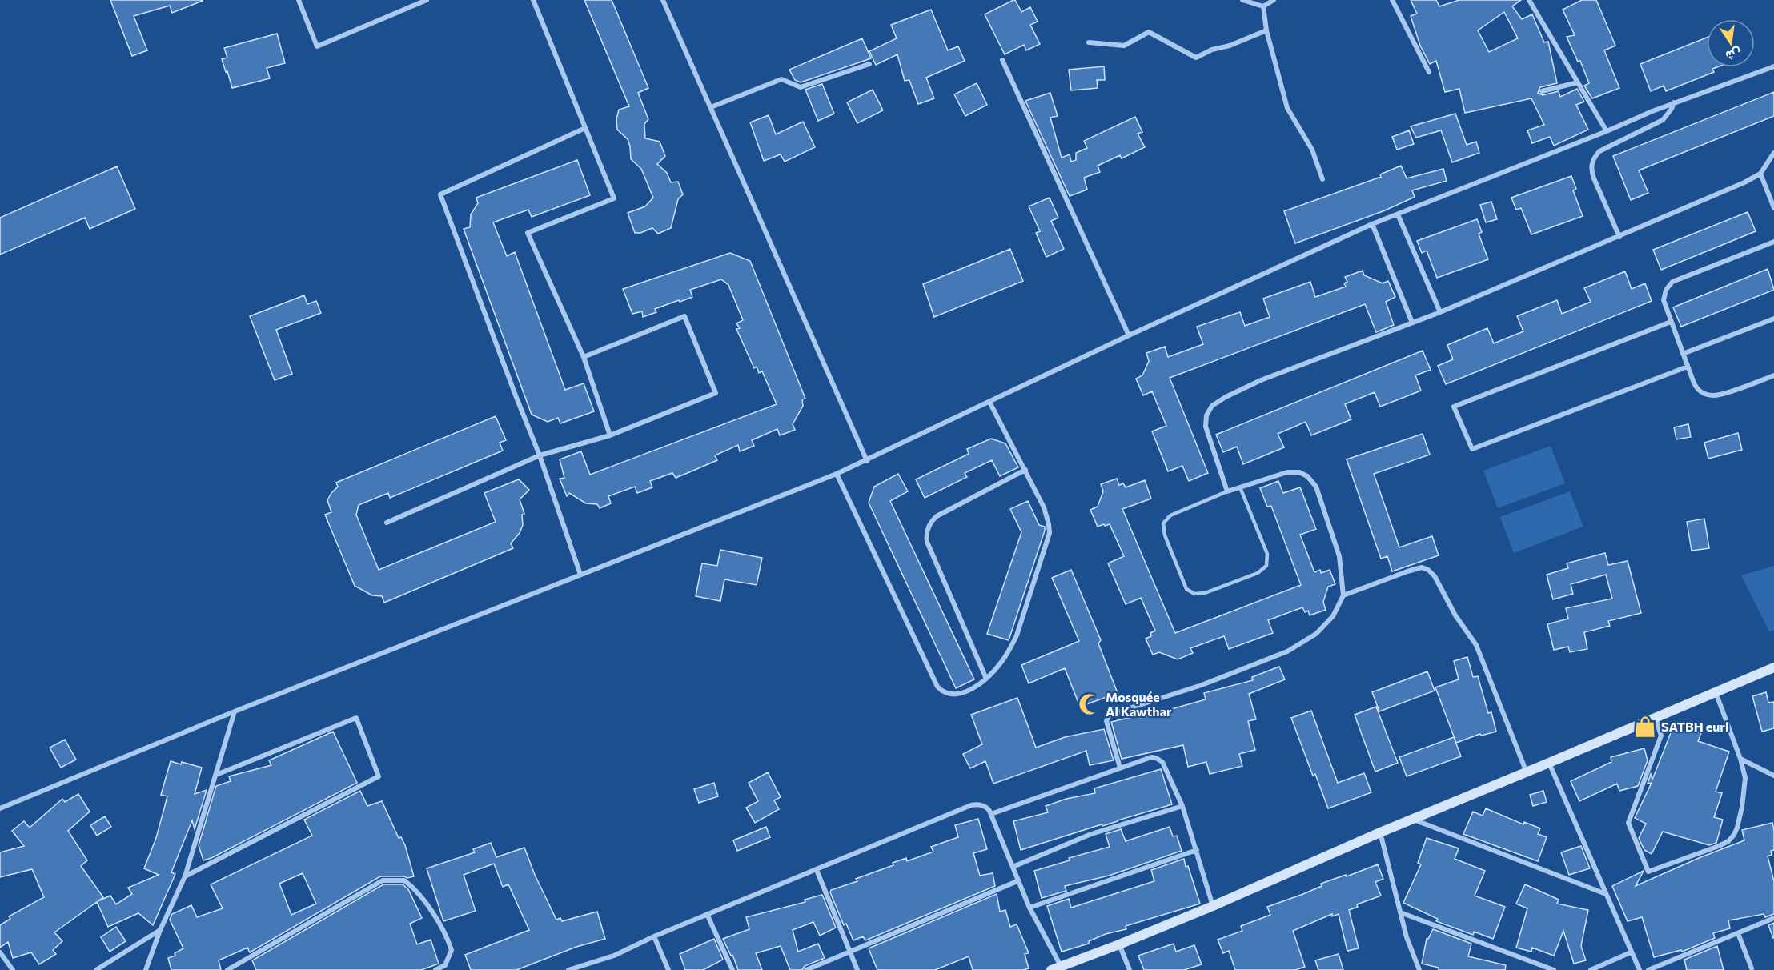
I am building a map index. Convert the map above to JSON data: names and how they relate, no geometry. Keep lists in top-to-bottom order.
{
  "places": {
    "mosque": ["Mosquée Al Kawthar"],
    "shop": ["SATBH eurl"]
  },
  "north": "bottom"
}
